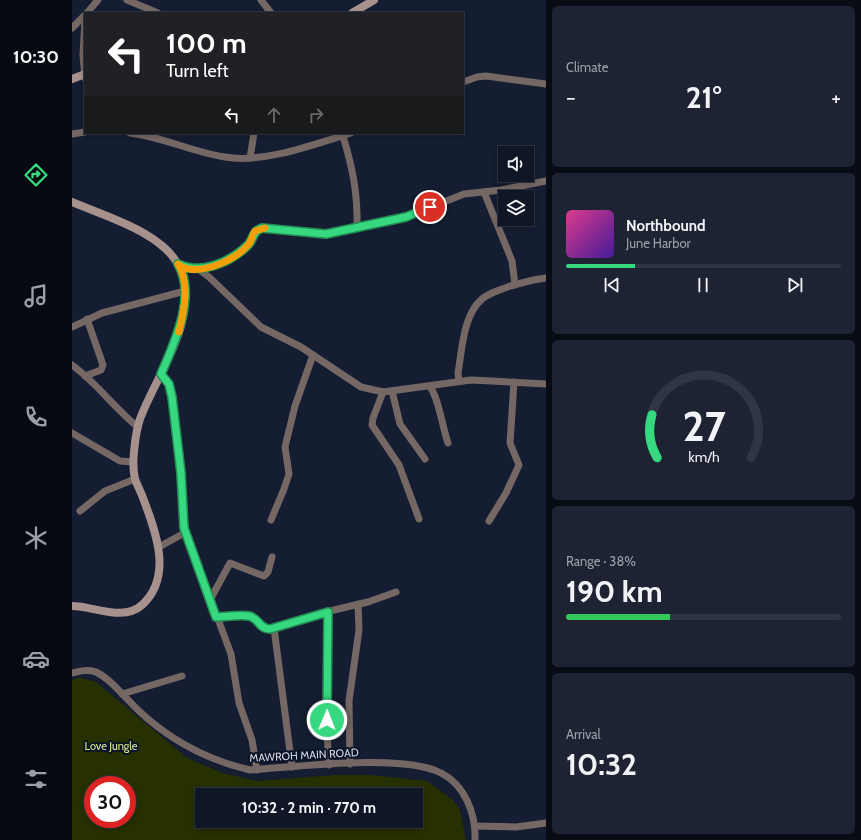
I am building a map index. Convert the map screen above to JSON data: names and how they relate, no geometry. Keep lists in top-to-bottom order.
{
  "streets": {
    "street": ["MAWROH MAIN ROAD"]
  },
  "parks": ["Love Jungle"],
  "page": {
    "tabs": "10:30",
    "tile": [
      "Climate",
      ["Range · 38%", "190 km"],
      ["Arrival", "10:32"]
    ],
    "turn": ["100 m", "Turn left"],
    "heat": ["−", "21°", "+"],
    "song": ["Northbound", "June Harbor"],
    "limit": "30",
    "trip": "10:32 · 2 min · 770 m",
    "gauge": ["27", "km/h"]
  }
}
